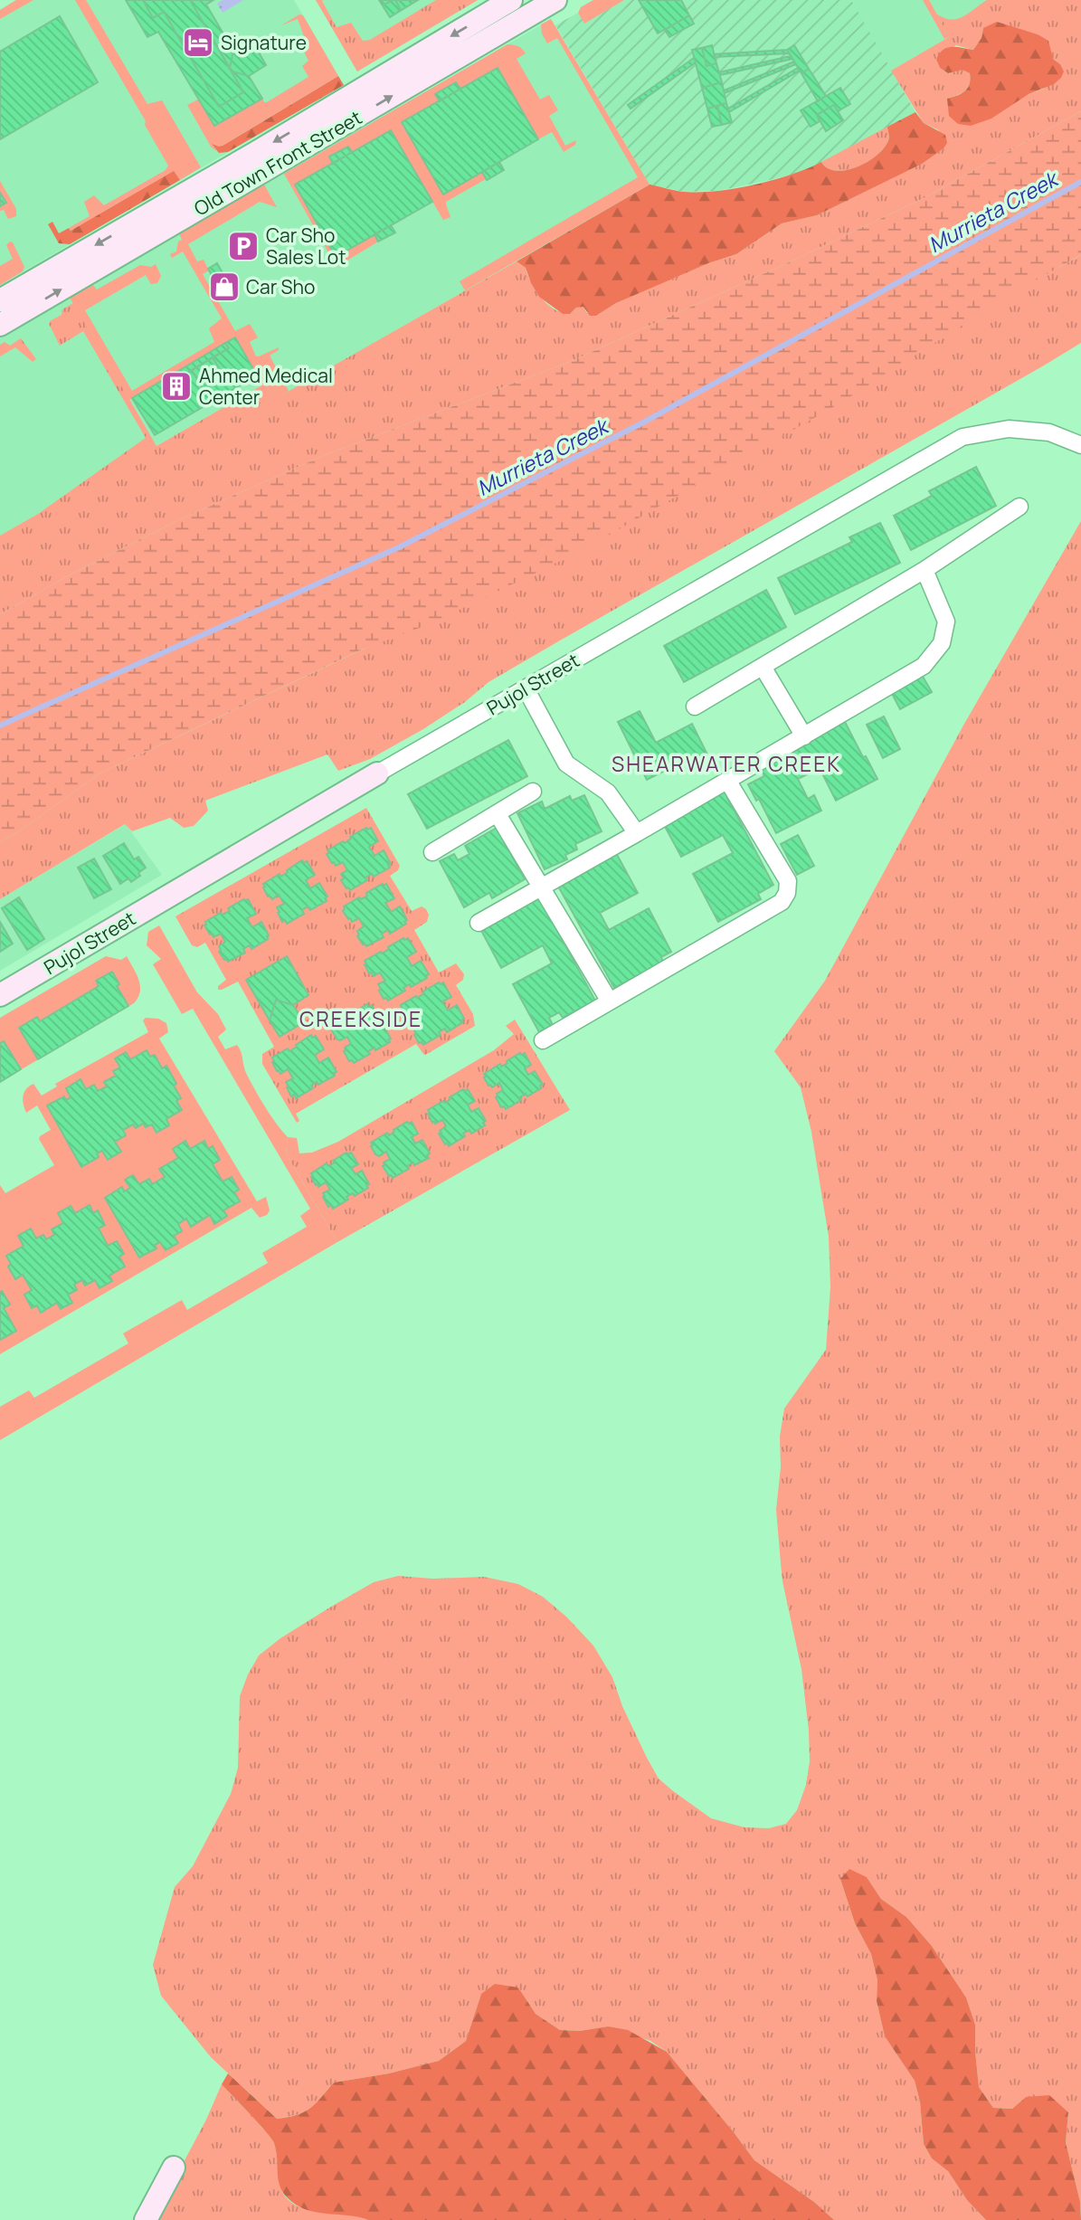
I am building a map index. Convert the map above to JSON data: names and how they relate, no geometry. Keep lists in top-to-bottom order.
{
  "streets": {
    "main road": ["Old Town Front Street", "Pujol Street"]
  },
  "districts": ["SHEARWATER CREEK", "CREEKSIDE"],
  "water": ["Murrieta Creek"],
  "places": {
    "hotel": ["Signature"],
    "parking": ["Car Sho Sales Lot"],
    "shop": ["Car Sho"],
    "building": ["Ahmed Medical Center"]
  }
}
